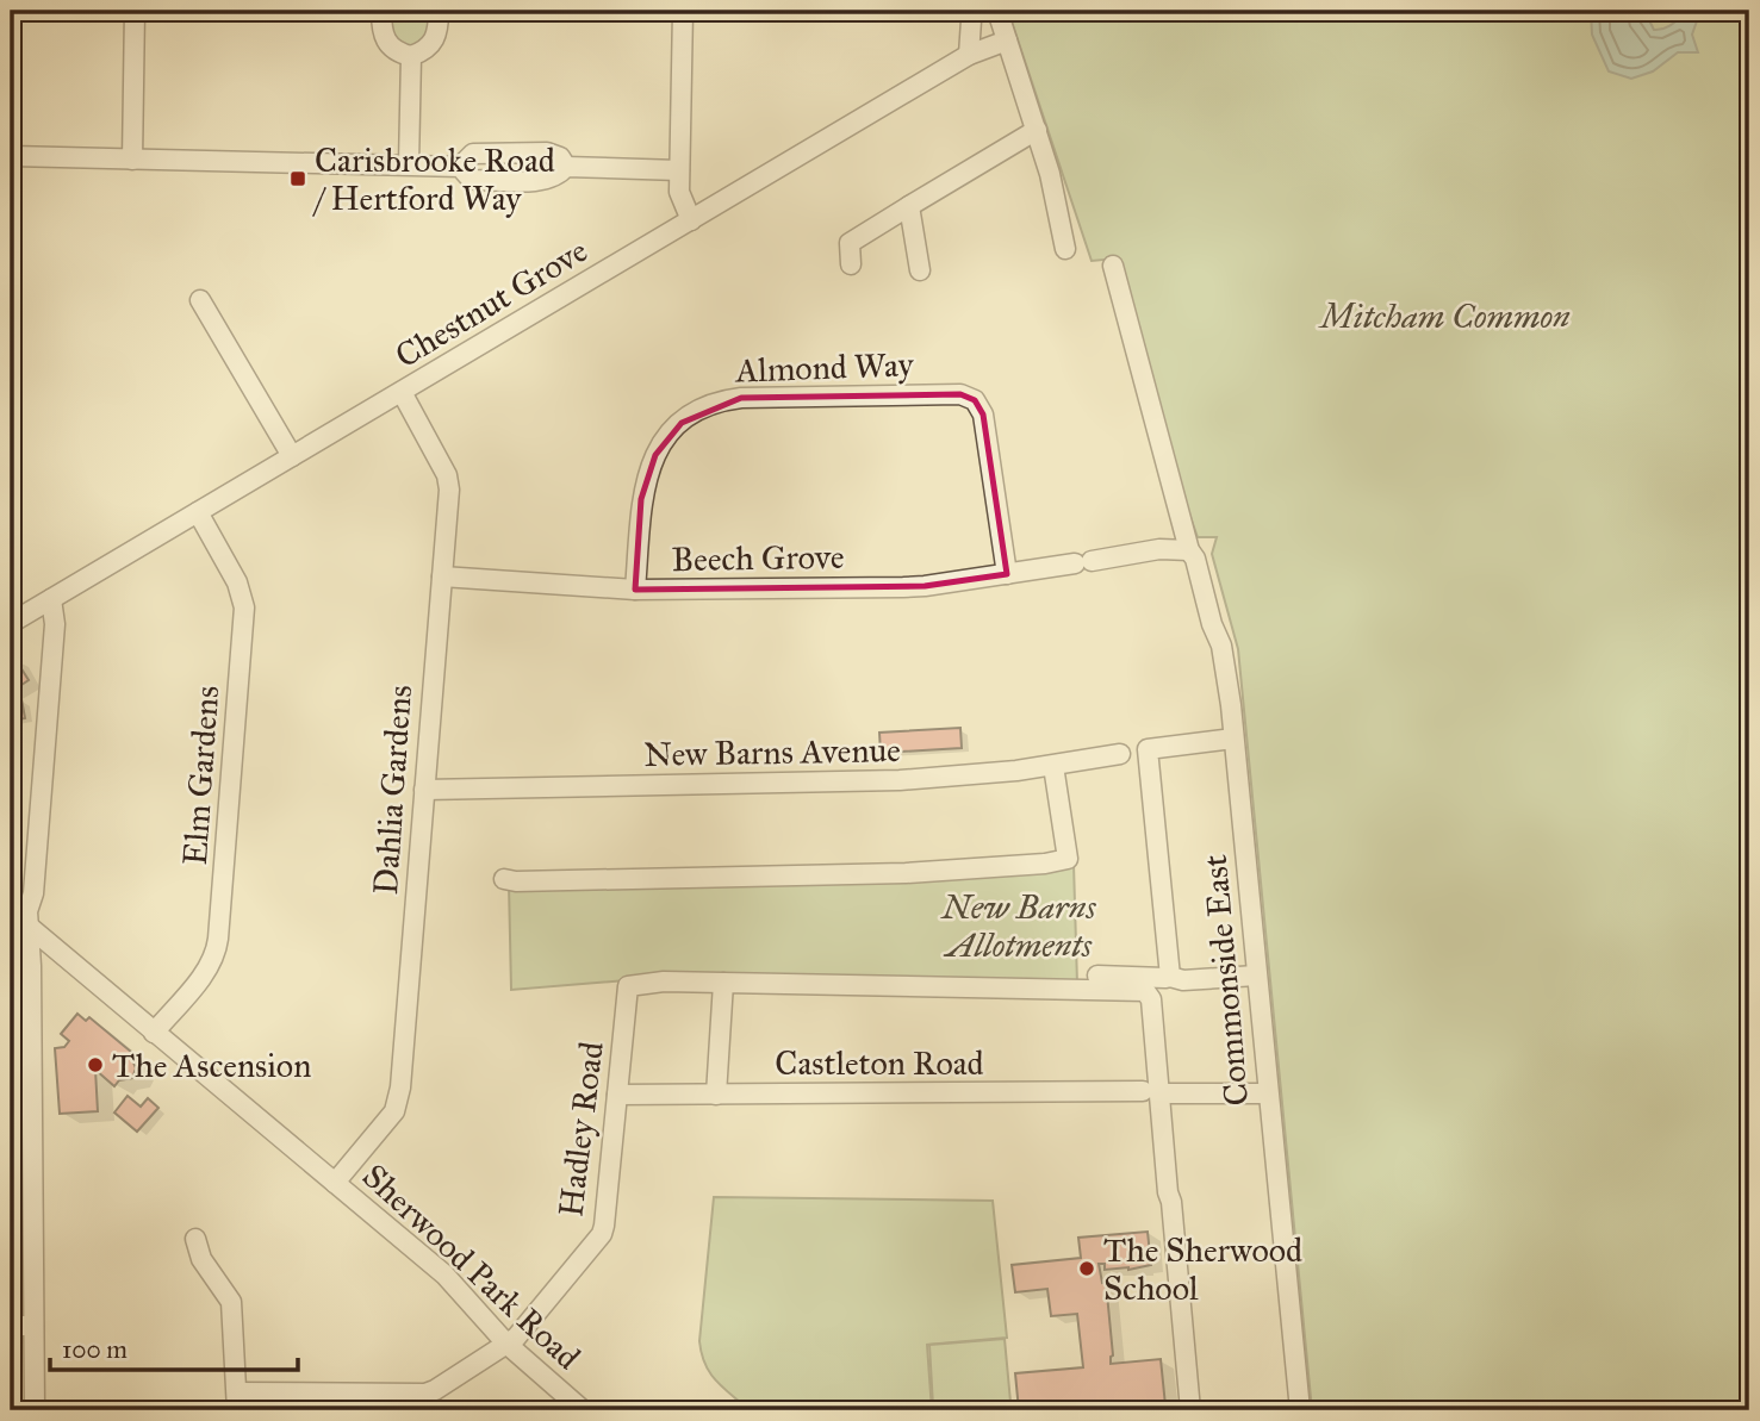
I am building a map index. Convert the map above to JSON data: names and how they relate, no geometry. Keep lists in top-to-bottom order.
{
  "streets": {
    "street": [
      "Chestnut Grove",
      "Almond Way",
      "Beech Grove",
      "New Barns Avenue",
      "Elm Gardens",
      "Dahlia Gardens",
      "Commonside East",
      "Castleton Road",
      "Hadley Road",
      "Sherwood Park Road"
    ]
  },
  "crossings": [
    ["Chestnut Grove", "Elm Gardens"],
    ["Chestnut Grove", "Dahlia Gardens"],
    ["Almond Way", "Beech Grove"],
    ["Beech Grove", "Dahlia Gardens"],
    ["Beech Grove", "Commonside East"],
    ["New Barns Avenue", "Dahlia Gardens"],
    ["Elm Gardens", "Sherwood Park Road"],
    ["Dahlia Gardens", "Sherwood Park Road"],
    ["Commonside East", "Castleton Road"],
    ["Castleton Road", "Hadley Road"],
    ["Hadley Road", "Sherwood Park Road"]
  ],
  "parks": ["Mitcham Common", "New Barns Allotments"],
  "places": {
    "transit": ["Carisbrooke Road / Hertford Way"],
    "other": ["The Ascension", "The Sherwood School"]
  },
  "scale_bar": "100 m"
}
